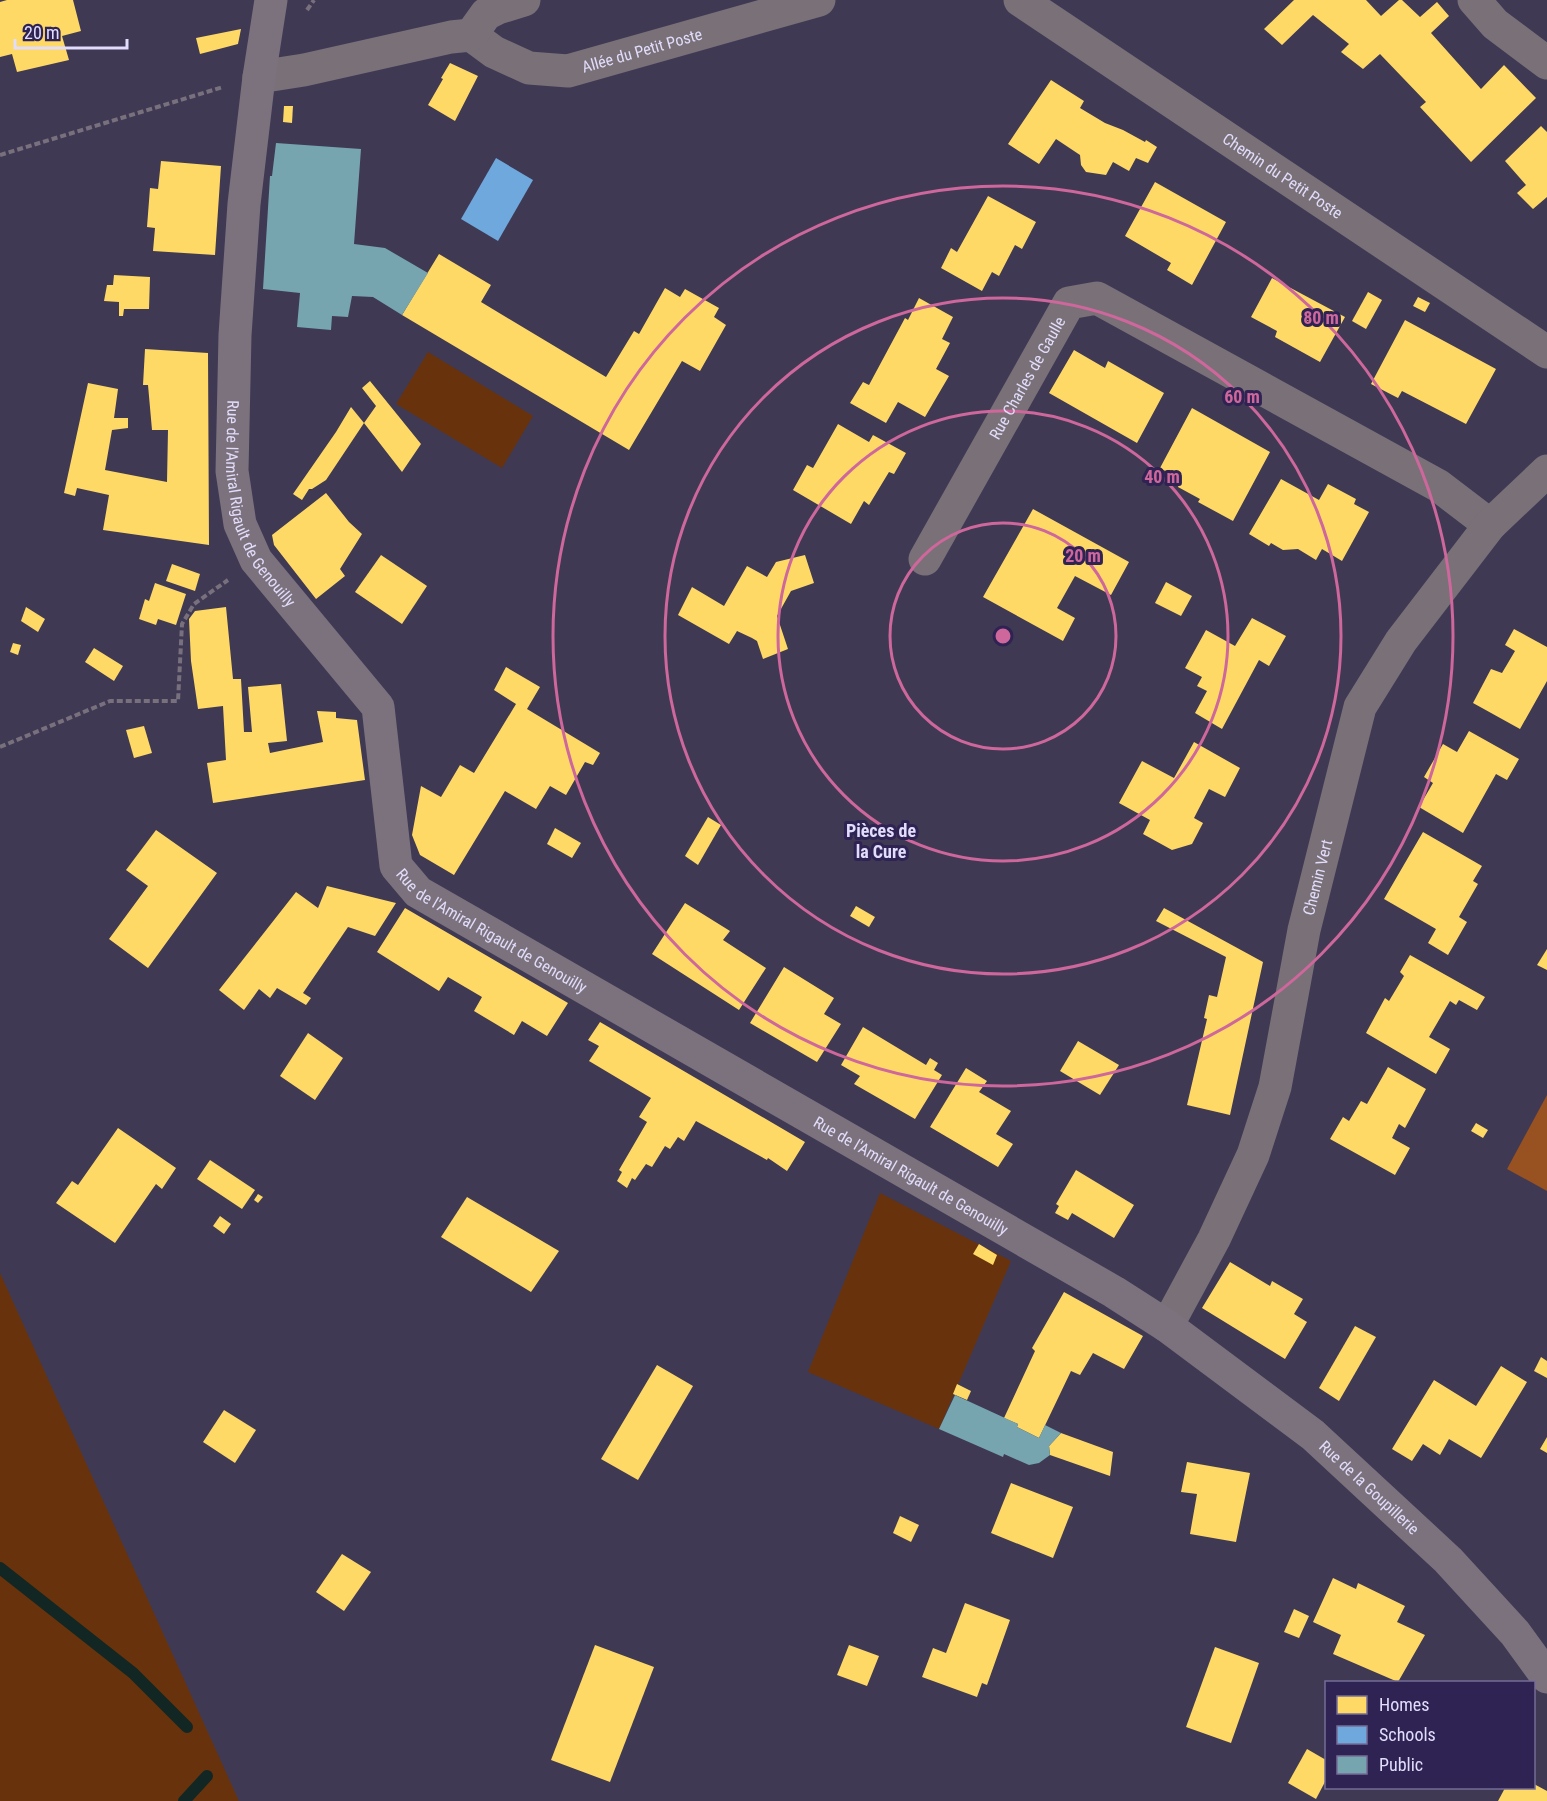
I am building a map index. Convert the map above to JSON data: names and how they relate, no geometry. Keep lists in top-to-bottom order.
{
  "streets": {
    "street": [
      "Allée du Petit Poste",
      "Chemin du Petit Poste",
      "Rue Charles de Gaulle",
      "Rue de l'Amiral Rigault de Genouilly",
      "Chemin Vert",
      "Rue de la Goupillerie"
    ]
  },
  "crossings": [
    ["Rue Charles de Gaulle", "Chemin Vert"],
    ["Rue de l'Amiral Rigault de Genouilly", "Chemin Vert"],
    ["Rue de l'Amiral Rigault de Genouilly", "Rue de la Goupillerie"],
    ["Chemin Vert", "Rue de la Goupillerie"]
  ],
  "districts": ["Pièces de la Cure"],
  "legend": ["Homes", "Schools", "Public"],
  "scale_bar": "20 m",
  "rings": [
    "80 m",
    "60 m",
    "40 m",
    "20 m"
  ]
}
